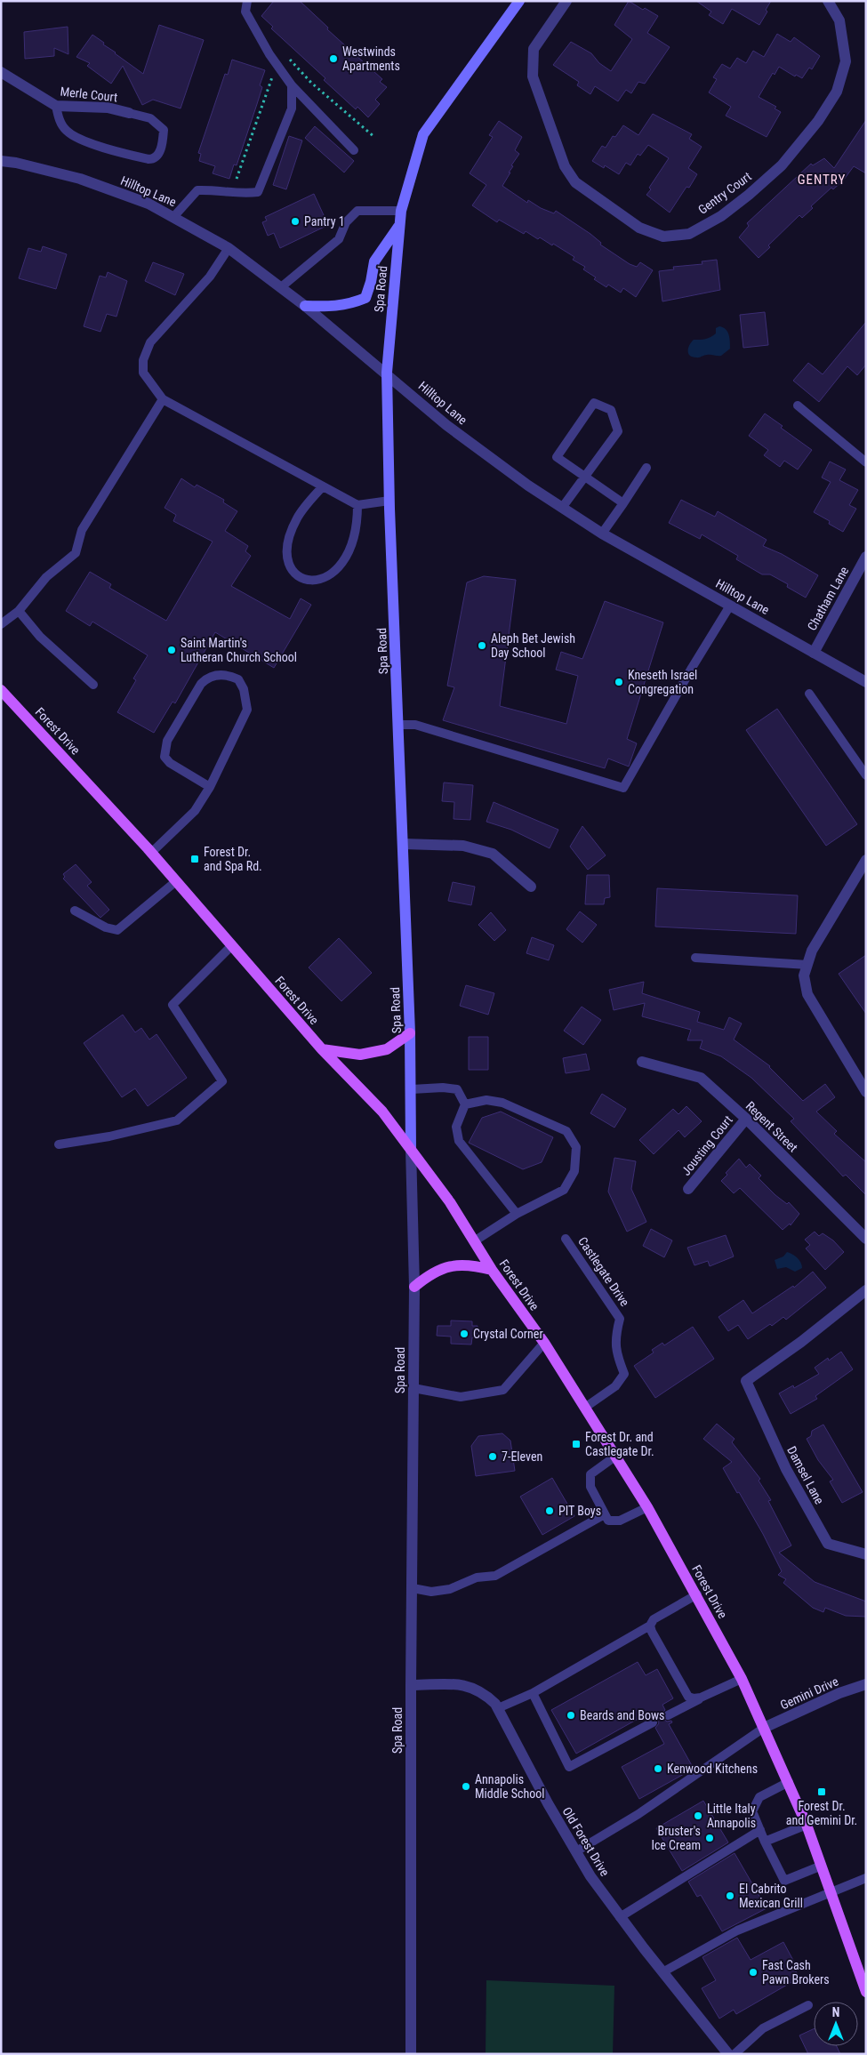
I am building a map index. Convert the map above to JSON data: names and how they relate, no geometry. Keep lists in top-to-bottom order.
{
  "streets": {
    "main road": ["Spa Road", "Forest Drive"],
    "street": [
      "Merle Court",
      "Hilltop Lane",
      "Gentry Court",
      "Chatham Lane",
      "Regent Street",
      "Jousting Court",
      "Damsel Lane",
      "Gemini Drive",
      "Old Forest Drive"
    ],
    "lane": ["Castlegate Drive"]
  },
  "crossings": [
    ["Hilltop Lane", "Spa Road"],
    ["Hilltop Lane", "Chatham Lane"],
    ["Spa Road", "Forest Drive"],
    ["Spa Road", "Old Forest Drive"],
    ["Forest Drive", "Castlegate Drive"],
    ["Forest Drive", "Gemini Drive"],
    ["Regent Street", "Jousting Court"]
  ],
  "districts": ["GENTRY"],
  "places": {
    "other": [
      "Westwinds Apartments",
      "Pantry 1",
      "Aleph Bet Jewish Day School",
      "Saint Martin's Lutheran Church School",
      "Kneseth Israel Congregation",
      "Crystal Corner",
      "7-Eleven",
      "PIT Boys",
      "Beards and Bows",
      "Kenwood Kitchens",
      "Annapolis Middle School",
      "Little Italy Annapolis",
      "Bruster's Ice Cream",
      "El Cabrito Mexican Grill",
      "Fast Cash Pawn Brokers"
    ],
    "transit": ["Forest Dr. and Spa Rd.", "Forest Dr. and Castlegate Dr.", "Forest Dr. and Gemini Dr."]
  },
  "north": "top"
}
